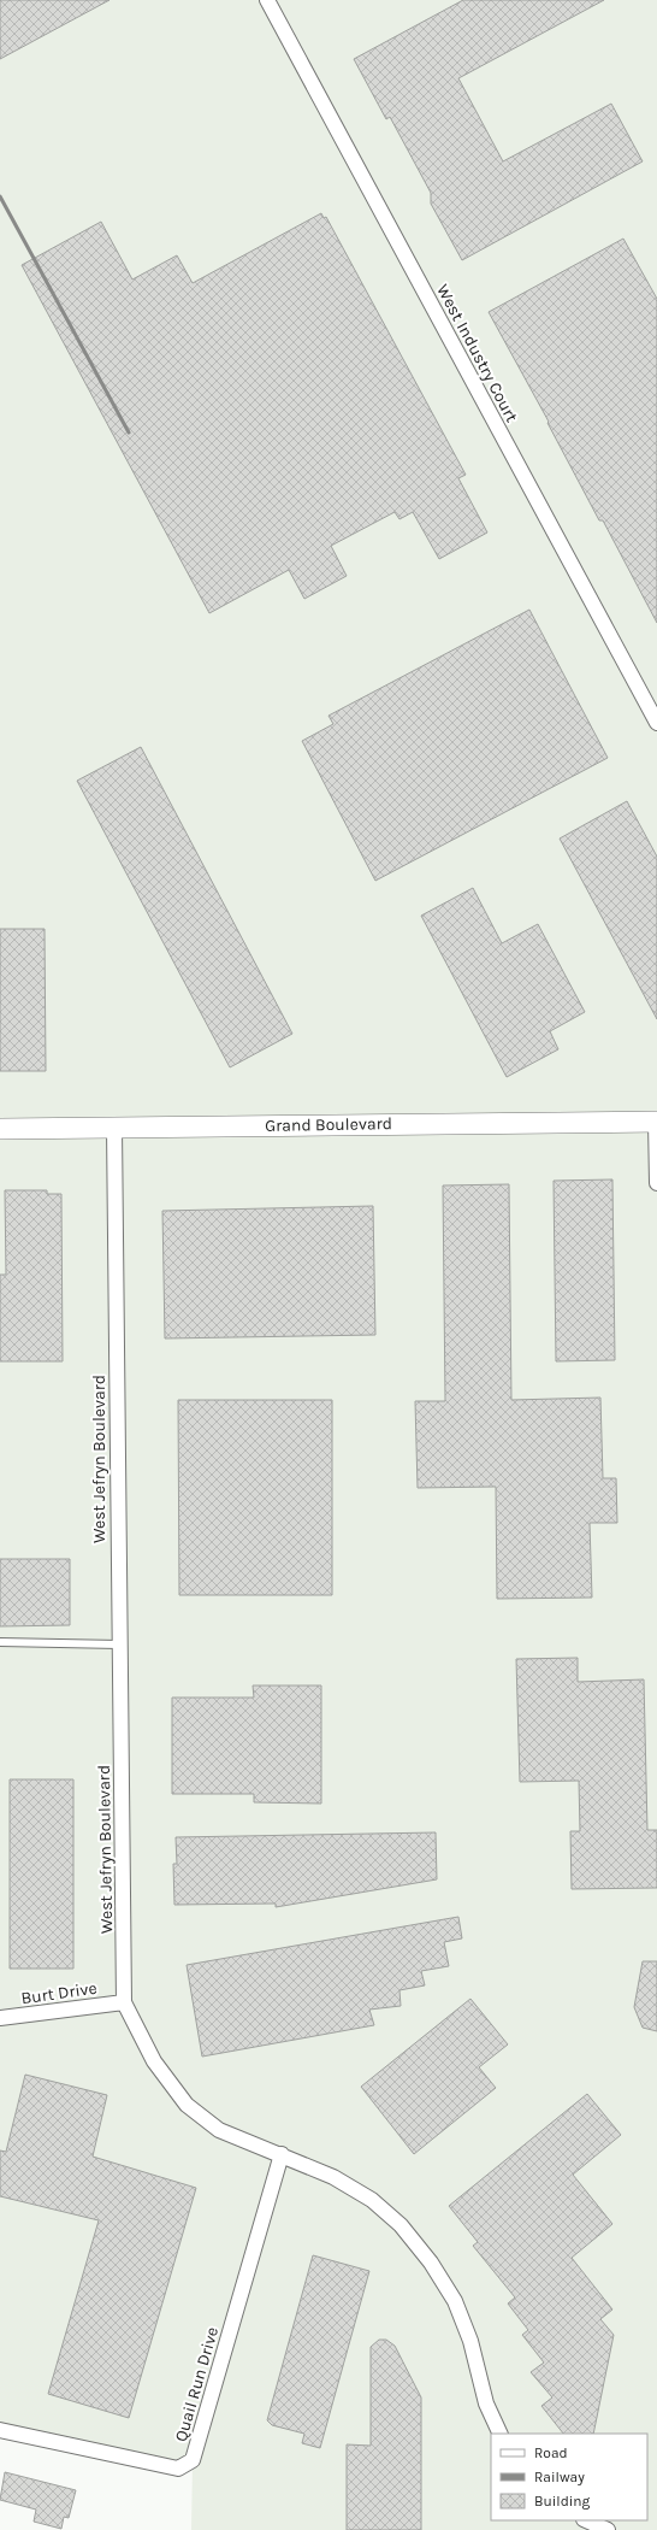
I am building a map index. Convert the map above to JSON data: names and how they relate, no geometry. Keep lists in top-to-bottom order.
{
  "streets": {
    "street": [
      "West Industry Court",
      "Grand Boulevard",
      "West Jefryn Boulevard",
      "Burt Drive",
      "Quail Run Drive"
    ]
  },
  "crossings": [
    ["Grand Boulevard", "West Jefryn Boulevard"],
    ["West Jefryn Boulevard", "Burt Drive"],
    ["West Jefryn Boulevard", "Quail Run Drive"]
  ],
  "legend": ["Road", "Railway", "Building"]
}
